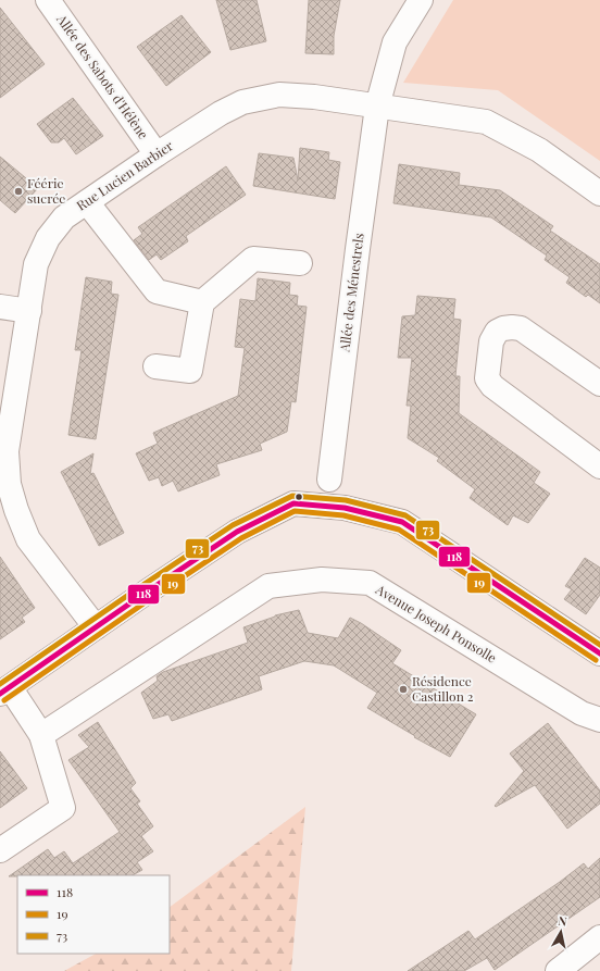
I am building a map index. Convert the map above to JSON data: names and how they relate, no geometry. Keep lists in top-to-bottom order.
{
  "streets": {
    "street": [
      "Allée des Sabots d'Hélène",
      "Rue Lucien Barbier",
      "Allée des Ménestrels",
      "Avenue Joseph Ponsolle"
    ]
  },
  "crossings": [
    ["Allée des Sabots d'Hélène", "Rue Lucien Barbier"],
    ["Rue Lucien Barbier", "Allée des Ménestrels"]
  ],
  "places": ["Féérie sucrée", "Résidence Castillon 2"],
  "lines": ["transit line 73", "transit line 118", "transit line 19"],
  "legend": ["118", "19", "73"],
  "north": "top"
}
